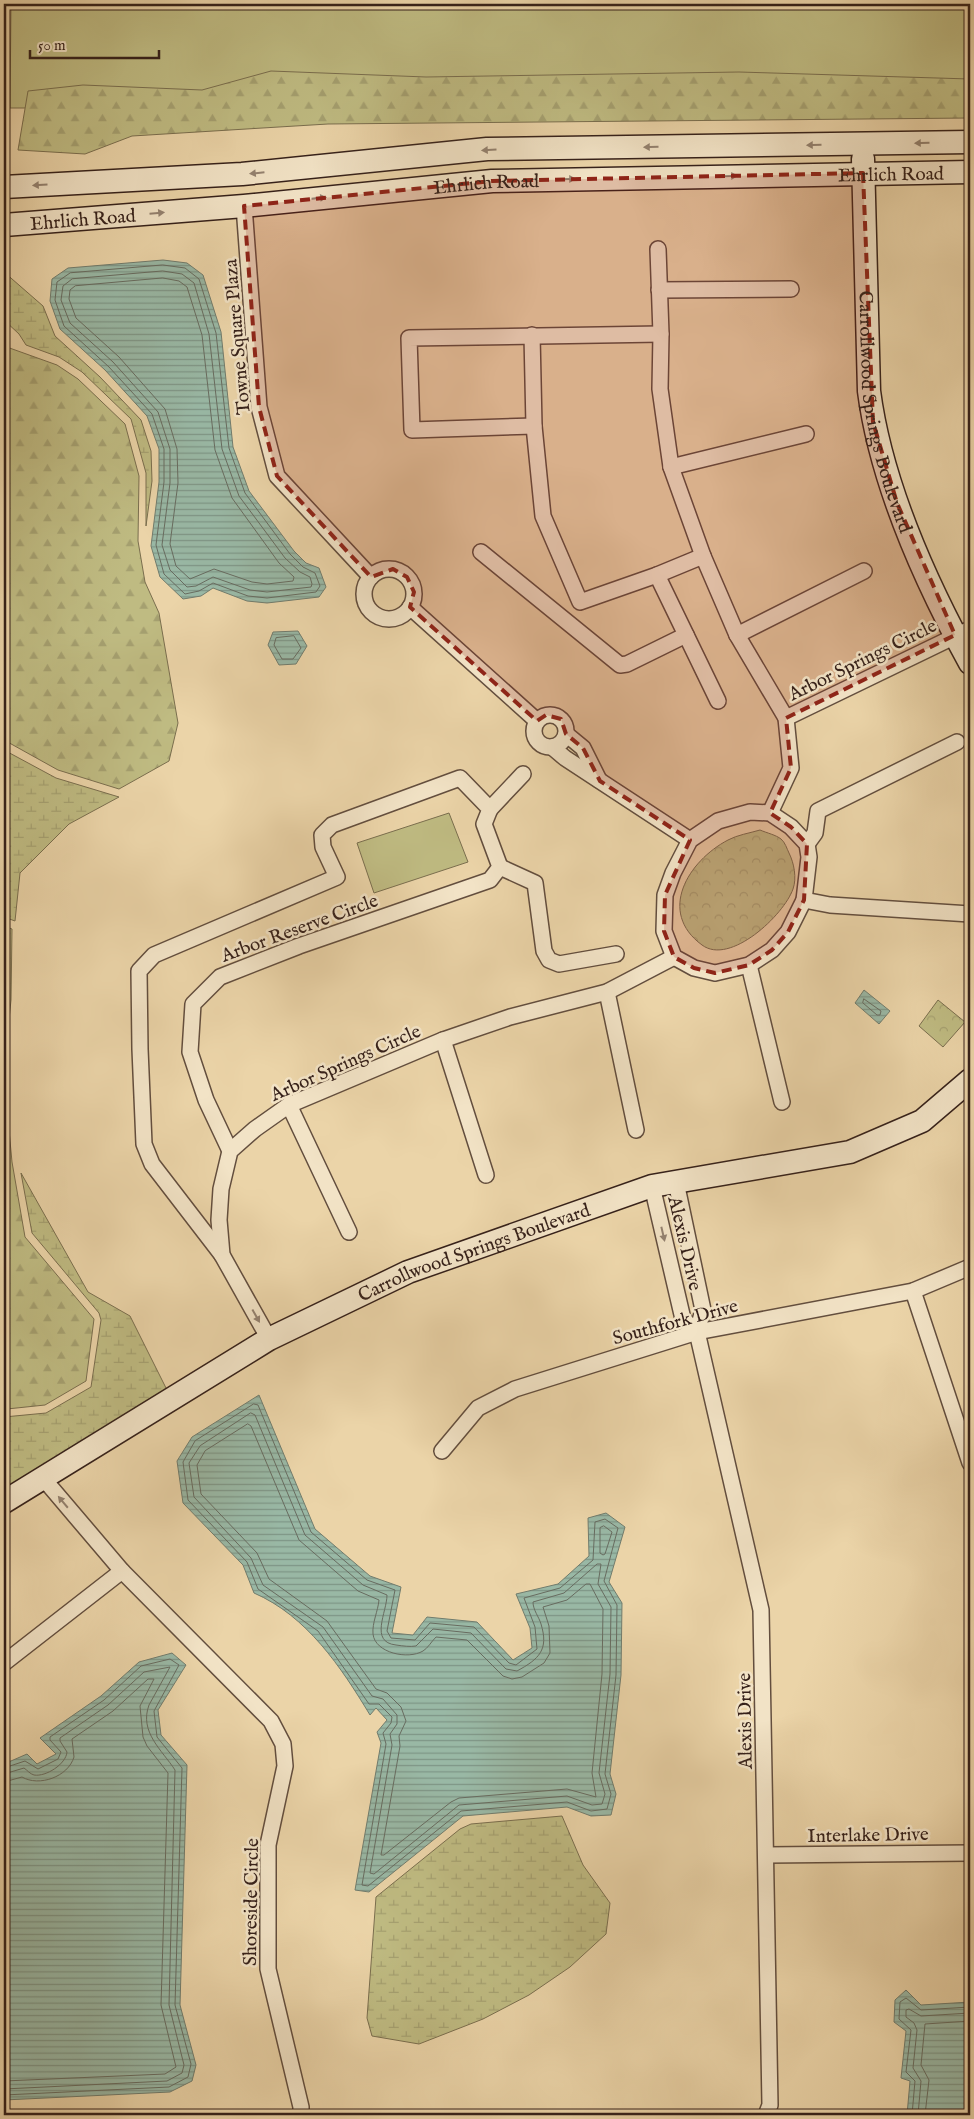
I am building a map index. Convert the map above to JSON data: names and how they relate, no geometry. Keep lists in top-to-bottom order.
{
  "streets": {
    "main road": ["Ehrlich Road", "Carrollwood Springs Boulevard"],
    "street": [
      "Towne Square Plaza",
      "Arbor Springs Circle",
      "Arbor Reserve Circle",
      "Alexis Drive",
      "Southfork Drive",
      "Interlake Drive",
      "Shoreside Circle"
    ]
  },
  "crossings": [
    ["Ehrlich Road", "Towne Square Plaza"],
    ["Ehrlich Road", "Carrollwood Springs Boulevard"],
    ["Carrollwood Springs Boulevard", "Arbor Springs Circle"],
    ["Carrollwood Springs Boulevard", "Alexis Drive"],
    ["Carrollwood Springs Boulevard", "Shoreside Circle"],
    ["Arbor Springs Circle", "Arbor Reserve Circle"],
    ["Alexis Drive", "Southfork Drive"],
    ["Alexis Drive", "Interlake Drive"]
  ],
  "scale_bar": "50 m"
}
